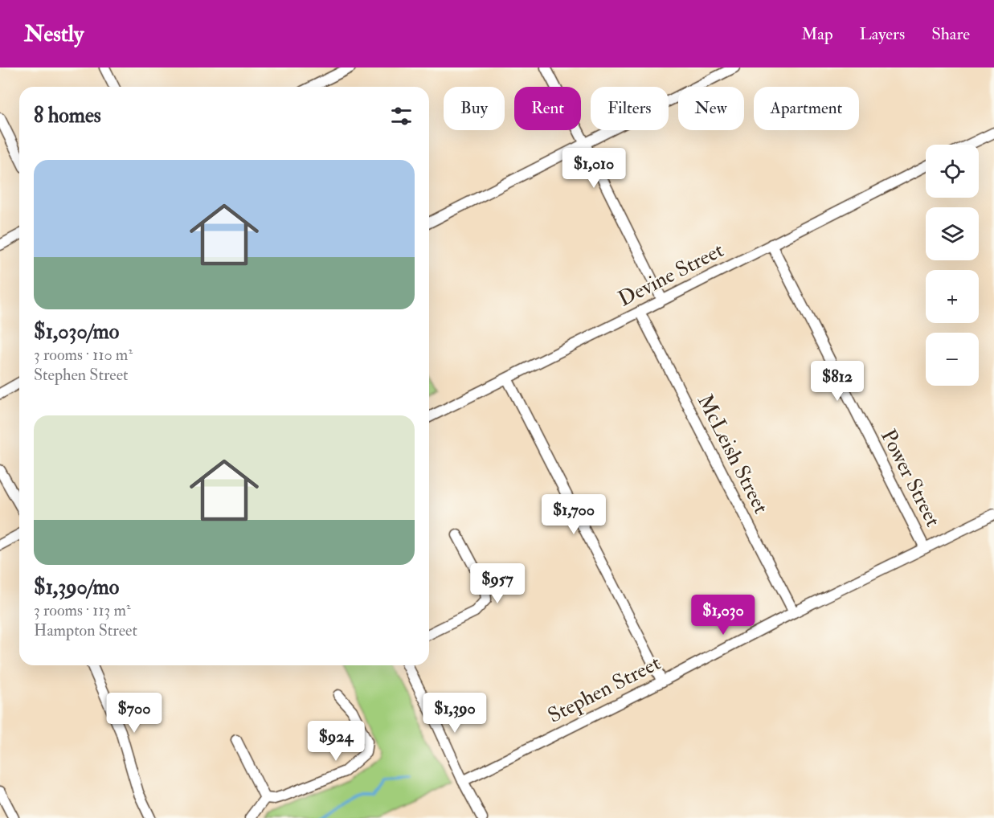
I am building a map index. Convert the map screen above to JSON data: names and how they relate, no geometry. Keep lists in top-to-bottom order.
{
  "streets": {
    "street": [
      "Devine Street",
      "McLeish Street",
      "Power Street",
      "Stephen Street"
    ]
  },
  "crossings": [
    ["Devine Street", "McLeish Street"],
    ["Devine Street", "Power Street"],
    ["McLeish Street", "Stephen Street"],
    ["Power Street", "Stephen Street"]
  ],
  "page": {
    "header": "Nestly",
    "nav": ["Map", "Layers", "Share"],
    "chip": [
      "Buy",
      "Rent",
      "Filters",
      "New",
      "Apartment"
    ],
    "heading": "8 homes",
    "map_buttons": ["+", "−"],
    "list": [
      {
        "name": "$1,030/mo",
        "note": "3 rooms · 110 m² · Stephen Street"
      },
      {
        "name": "$1,390/mo",
        "note": "3 rooms · 113 m² · Hampton Street"
      }
    ],
    "price": [
      "$1,010",
      "$812",
      "$1,700",
      "$957",
      "$1,030",
      "$700",
      "$1,390",
      "$924"
    ]
  }
}
